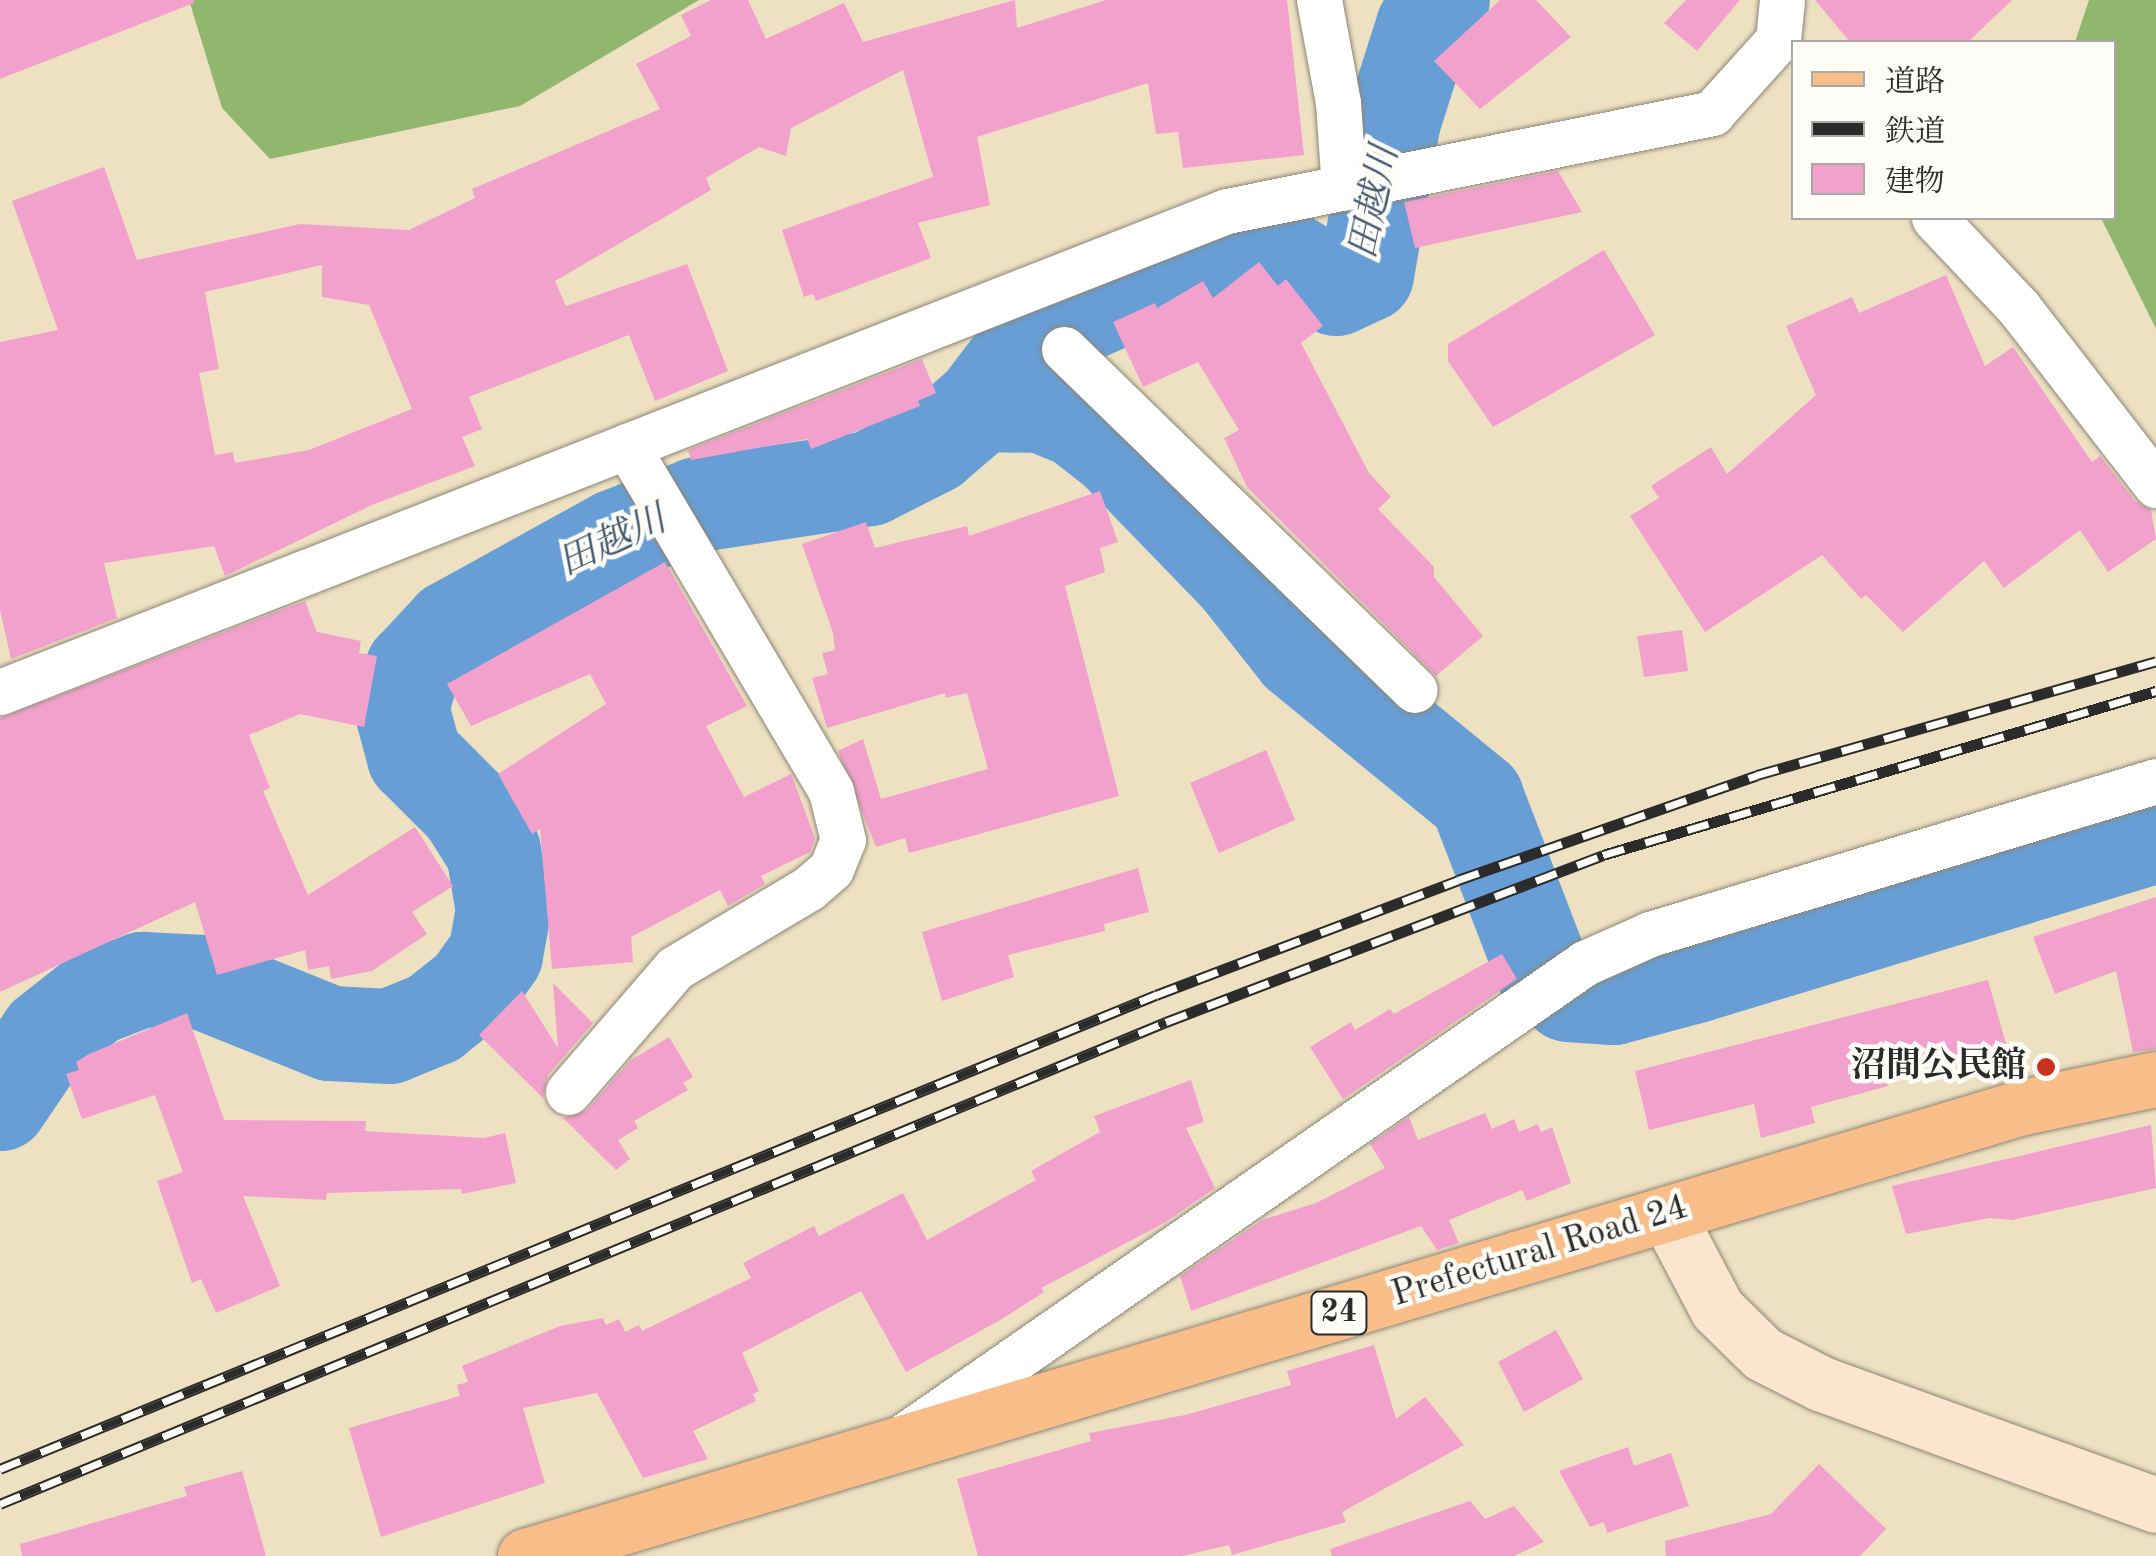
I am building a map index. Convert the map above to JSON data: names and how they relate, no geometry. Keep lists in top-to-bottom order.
{
  "streets": {
    "main road": ["Prefectural Road 24", "24"]
  },
  "water": ["田越川"],
  "places": ["沼間公民館"],
  "legend": ["道路", "鉄道", "建物"]
}
